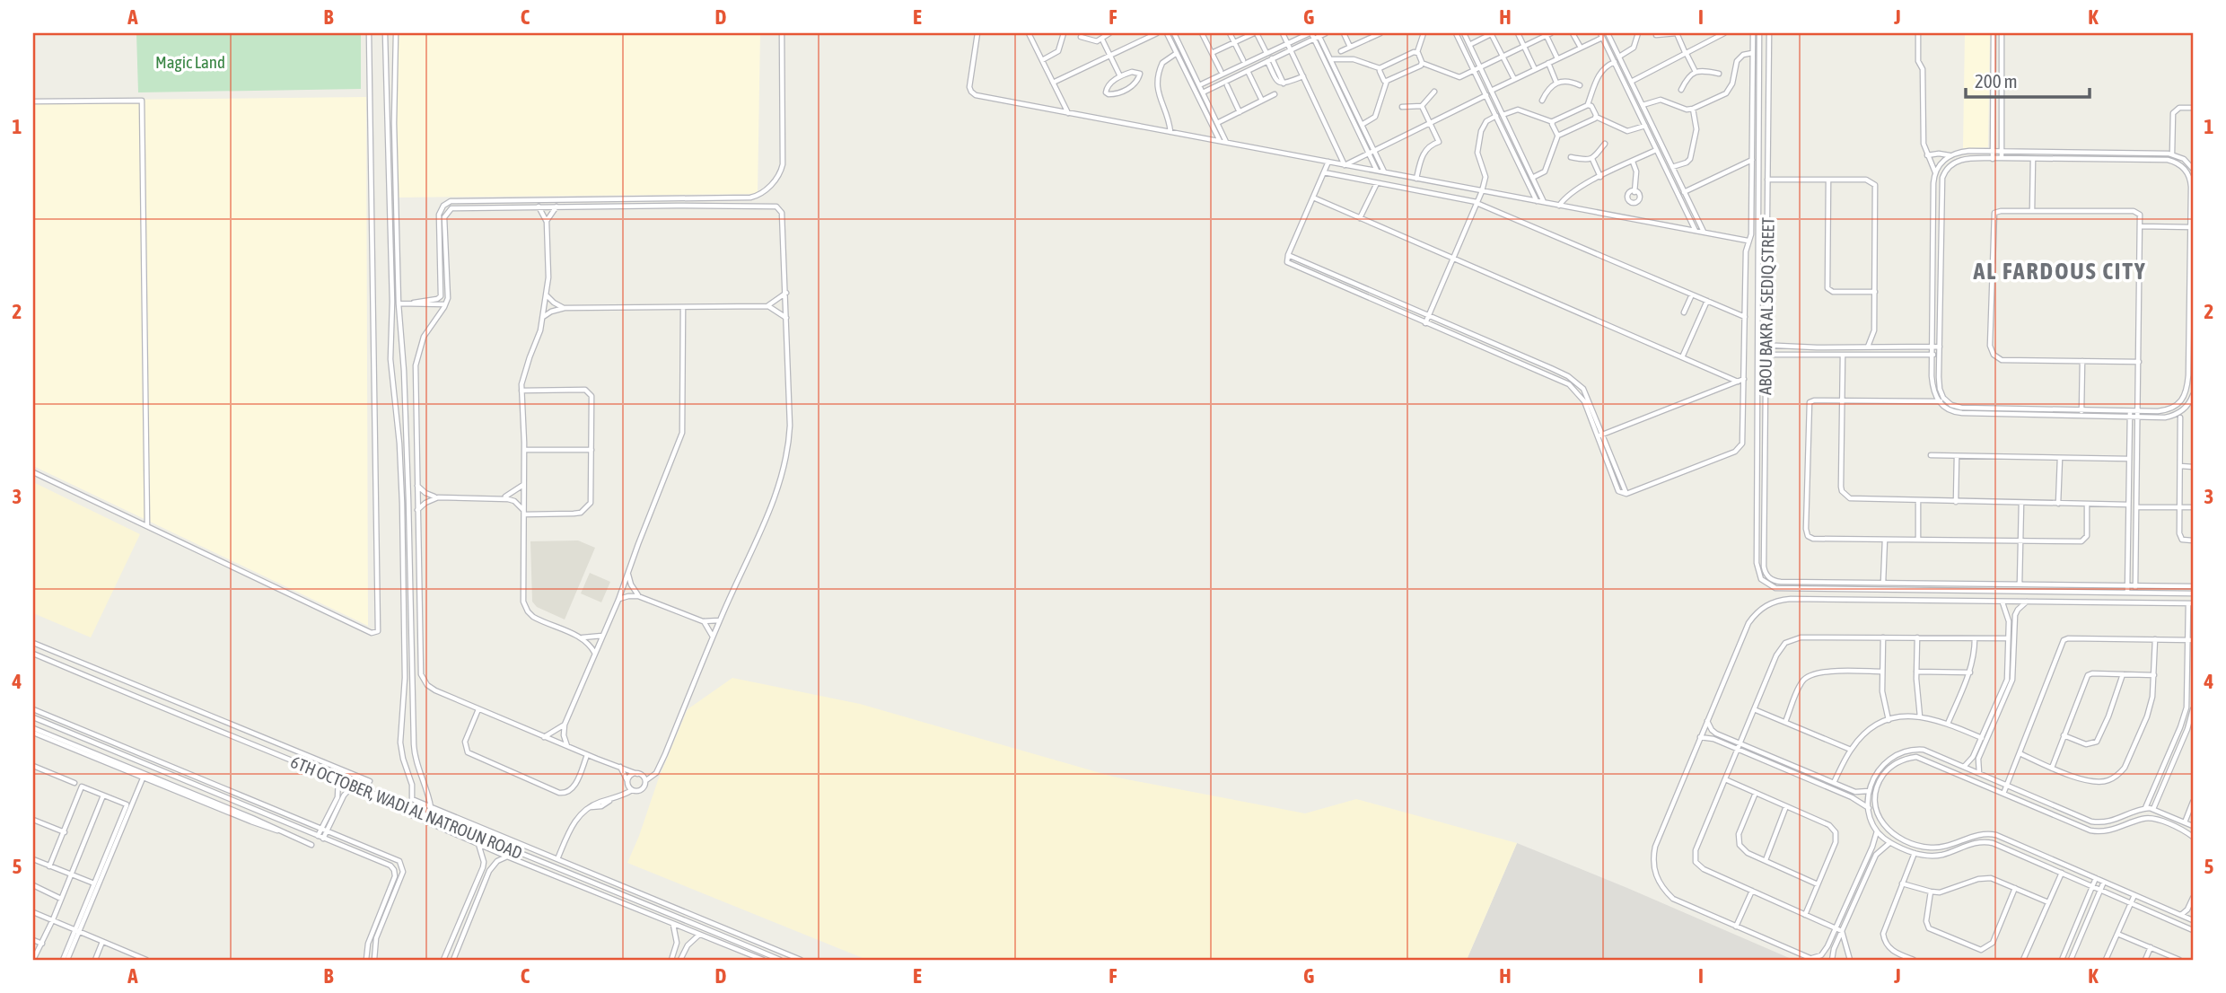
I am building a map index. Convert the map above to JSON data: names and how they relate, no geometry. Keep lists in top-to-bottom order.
{
  "streets": {
    "street": ["ABOU BAKR AL SEDIQ STREET", "6TH OCTOBER, WADI AL NATROUN ROAD"]
  },
  "districts": ["AL FARDOUS CITY"],
  "parks": ["Magic Land"],
  "scale_bar": "200 m",
  "grid": {
    "columns": [
      "A",
      "B",
      "C",
      "D",
      "E",
      "F",
      "G",
      "H",
      "I",
      "J",
      "K"
    ],
    "rows": [
      "1",
      "2",
      "3",
      "4",
      "5"
    ]
  }
}
